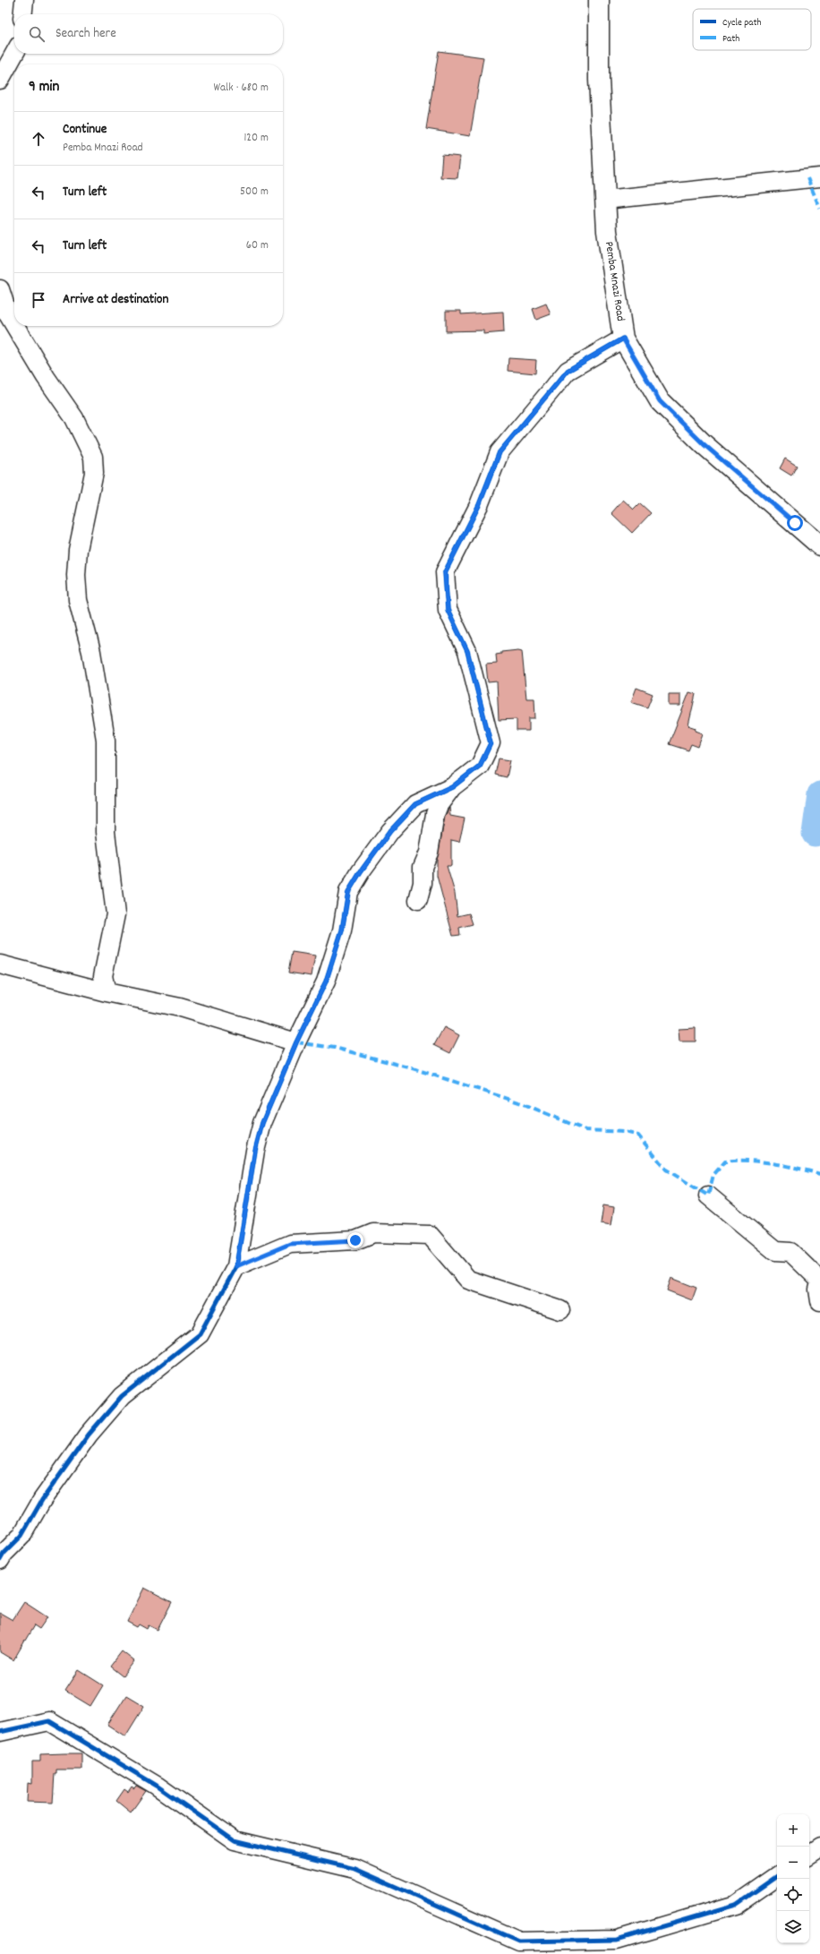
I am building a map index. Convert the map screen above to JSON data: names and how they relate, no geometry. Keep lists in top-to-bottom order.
{
  "streets": {
    "main road": ["Pemba Mnazi Road"]
  },
  "legend": ["Cycle path", "Path"],
  "page": {
    "search": "Search here",
    "heading": ["9 min", "Walk · 680 m"],
    "list": [
      ["Continue", "Pemba Mnazi Road", "120 m"],
      ["Turn left", "500 m"],
      ["Turn left", "60 m"],
      "Arrive at destination"
    ],
    "map_buttons": ["+", "−"]
  }
}
